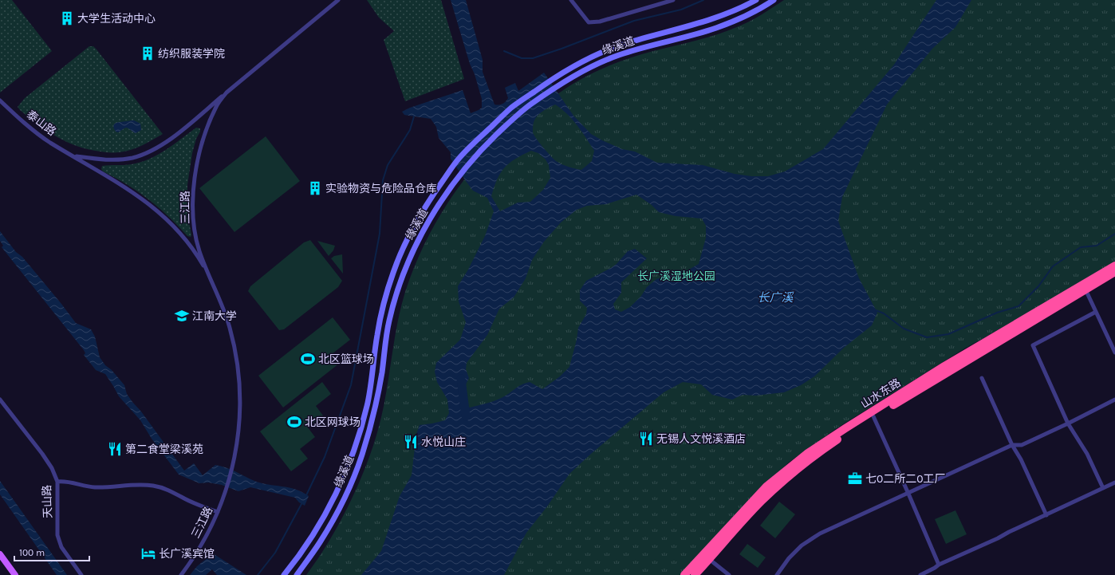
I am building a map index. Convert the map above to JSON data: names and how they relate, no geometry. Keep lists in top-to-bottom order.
{
  "streets": {
    "highway": ["山水东路"],
    "main road": ["缘溪道"],
    "street": ["泰山路", "三江路", "天山路"]
  },
  "crossings": [
    ["泰山路", "三江路"]
  ],
  "water": ["长广溪"],
  "parks": ["长广溪湿地公园"],
  "places": {
    "building": ["大学生活动中心", "纺织服装学院", "实验物资与危险品仓库"],
    "school or university": ["江南大学"],
    "sports": ["北区篮球场", "北区网球场"],
    "restaurant": ["无锡人文悦溪酒店", "水悦山庄", "第二食堂梁溪苑"],
    "office": ["七0二所二0工厂"],
    "hotel": ["长广溪宾馆"]
  },
  "scale_bar": "100 m"
}
